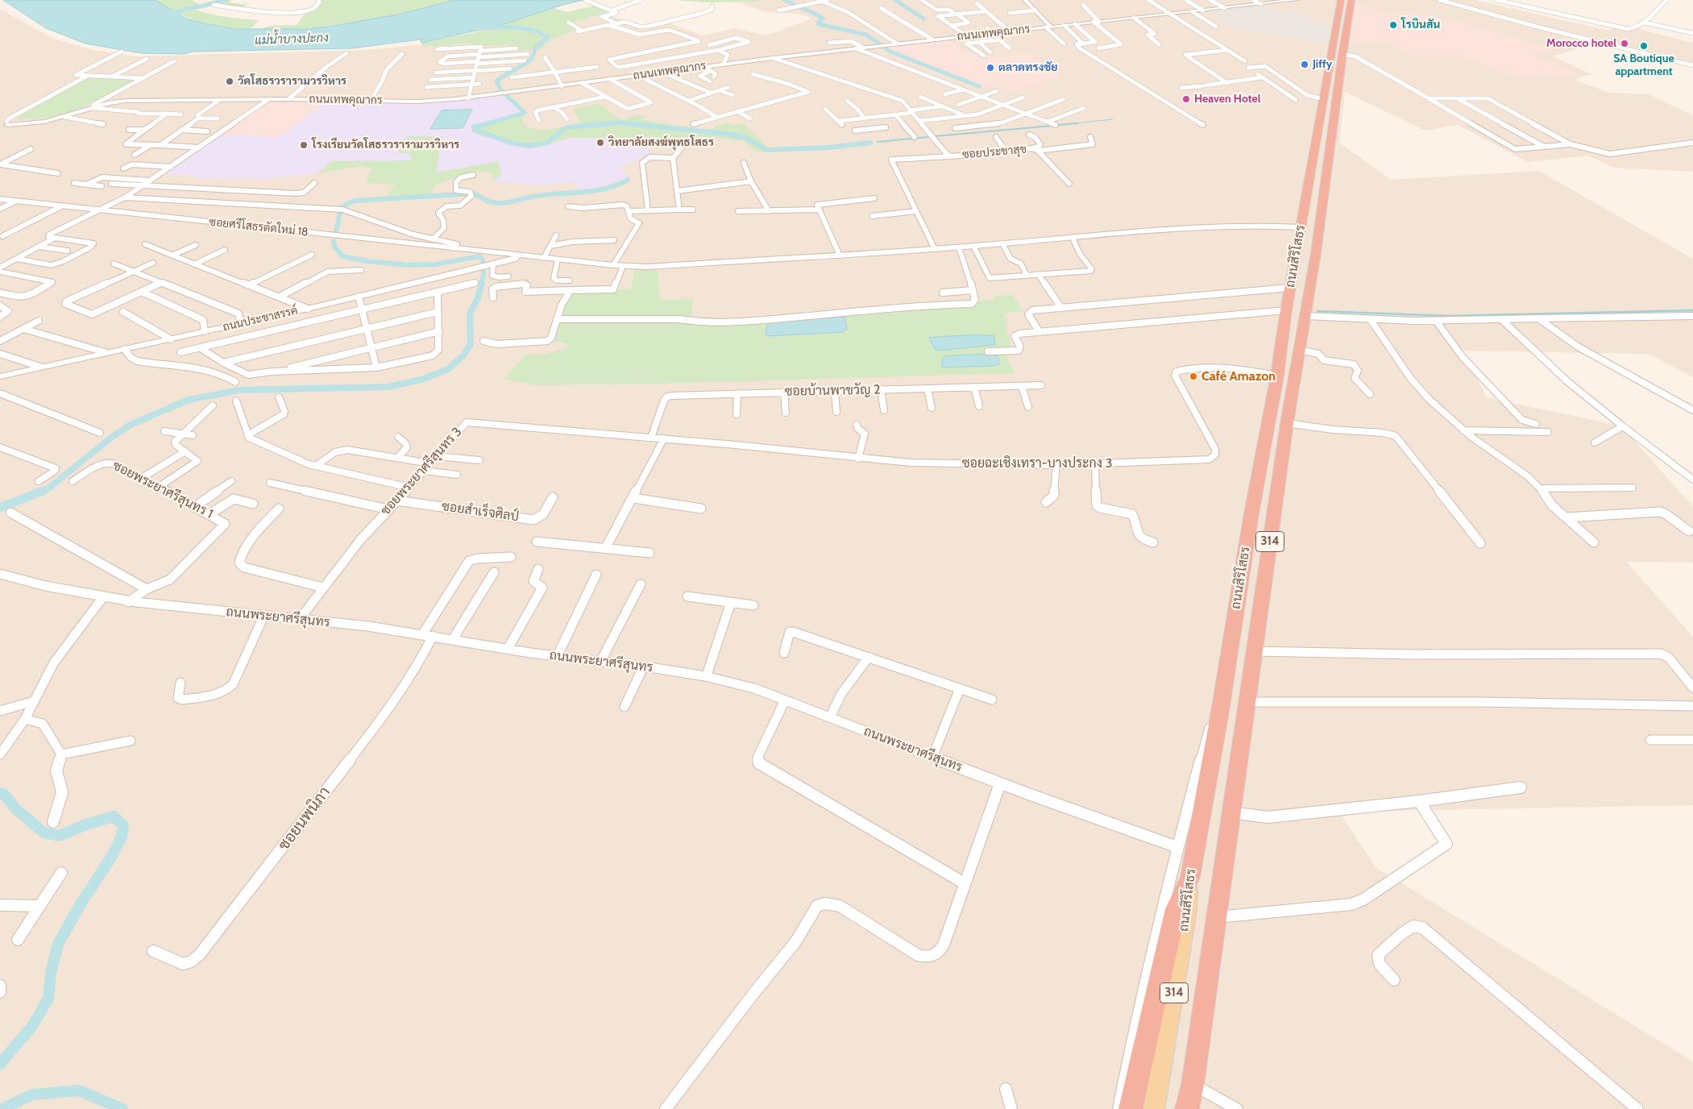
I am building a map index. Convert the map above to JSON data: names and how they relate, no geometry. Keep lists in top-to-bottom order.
{
  "streets": {
    "highway": ["ถนนสิริโสธร", "314"],
    "street": [
      "ถนนเทพคุณากร",
      "ซอยประชาสุข",
      "ซอยศรีโสธรตัดใหม่ 18",
      "ถนนประชาสรรค์",
      "ซอยบ้านพาขวัญ 2",
      "ซอยฉะเชิงเทรา-บางประกง 3",
      "ซอยพระยาศรีสุนทร 3",
      "ซอยพระยาศรีสุนทร 1",
      "ซอยสำเร็จศิลป์",
      "ถนนพระยาศรีสุนทร",
      "ซอยนพนิภา"
    ]
  },
  "crossings": [
    ["ซอยศรีโสธรตัดใหม่ 18", "ถนนสิริโสธร"],
    ["ซอยศรีโสธรตัดใหม่ 18", "ถนนประชาสรรค์"],
    ["ถนนสิริโสธร", "ซอยฉะเชิงเทรา-บางประกง 3"],
    ["ซอยบ้านพาขวัญ 2", "ซอยพระยาศรีสุนทร 3"],
    ["ซอยฉะเชิงเทรา-บางประกง 3", "ซอยพระยาศรีสุนทร 3"],
    ["ซอยพระยาศรีสุนทร 3", "ซอยสำเร็จศิลป์"],
    ["ซอยพระยาศรีสุนทร 3", "ถนนพระยาศรีสุนทร"],
    ["ซอยพระยาศรีสุนทร 1", "ถนนพระยาศรีสุนทร"],
    ["ถนนพระยาศรีสุนทร", "ซอยนพนิภา"]
  ],
  "water": ["แม่น้ำบางปะกง"],
  "places": [
    "โรบินสัน",
    "Morocco hotel",
    "SA Boutique appartment",
    "Jiffy",
    "ตลาดทรงชัย",
    "วัดโสธรวรารามวรวิหาร",
    "Heaven Hotel",
    "วิทยาลัยสงฆ์พุทธโสธร",
    "โรงเรียนวัดโสธรวรารามวรวิหาร",
    "Café Amazon"
  ]
}
